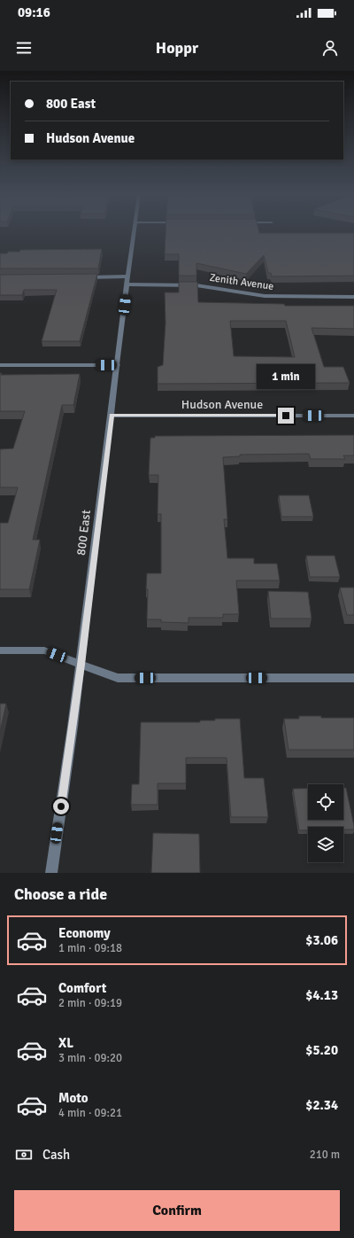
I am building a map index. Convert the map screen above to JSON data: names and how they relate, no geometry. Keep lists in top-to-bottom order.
{
  "streets": {
    "street": ["Zenith Avenue", "Hudson Avenue", "800 East"]
  },
  "crossings": [
    ["Zenith Avenue", "800 East"],
    ["Hudson Avenue", "800 East"]
  ],
  "page": {
    "status": "09:16",
    "header": "Hoppr",
    "banner": ["800 East", "Hudson Avenue"],
    "bubble": "1 min",
    "heading": "Choose a ride",
    "list": [
      {
        "name": "Economy",
        "note": "1 min · 09:18",
        "value": "$3.06"
      },
      {
        "name": "Comfort",
        "note": "2 min · 09:19",
        "value": "$4.13"
      },
      {
        "name": "XL",
        "note": "3 min · 09:20",
        "value": "$5.20"
      },
      {
        "name": "Moto",
        "note": "4 min · 09:21",
        "value": "$2.34"
      }
    ],
    "pay": ["Cash", "210 m"],
    "buttons": "Confirm"
  }
}
